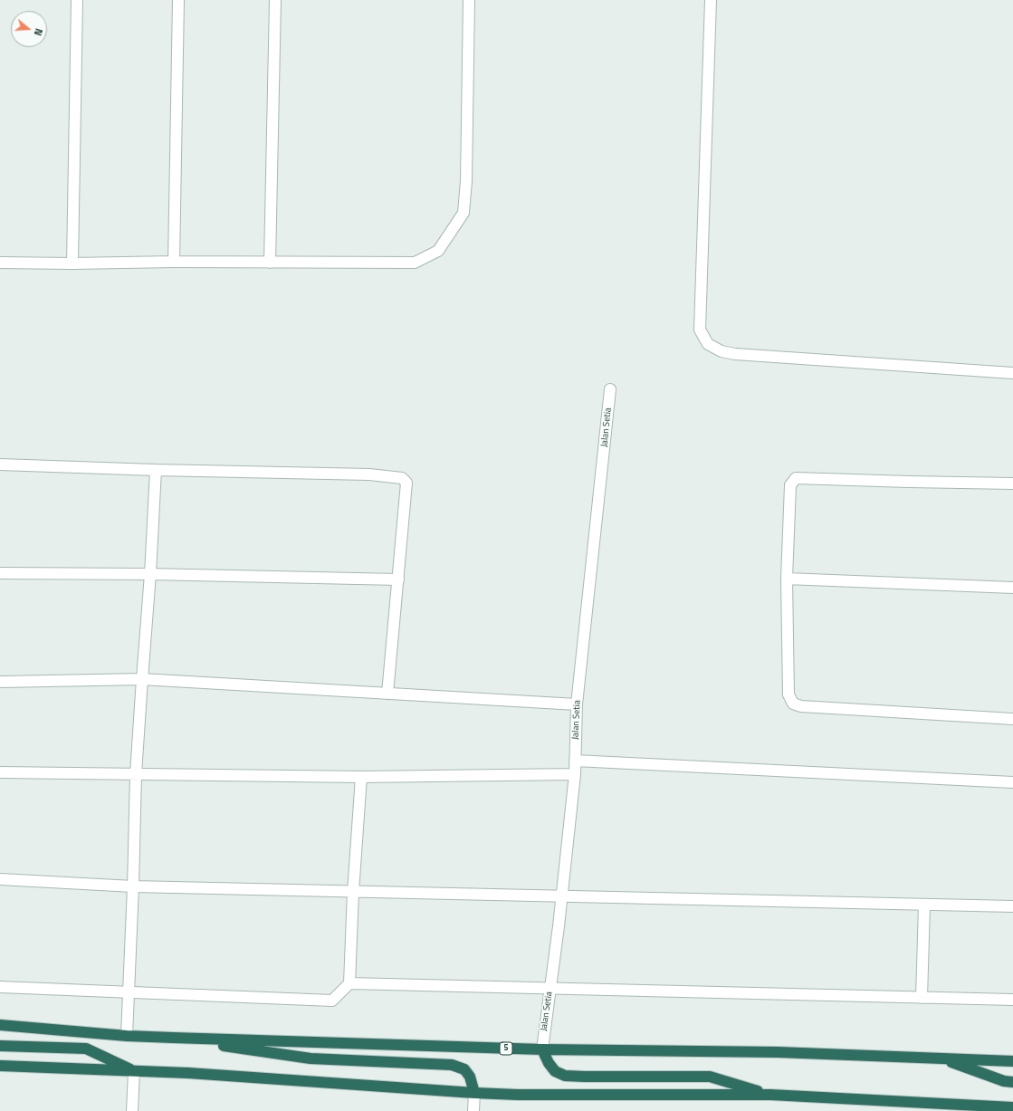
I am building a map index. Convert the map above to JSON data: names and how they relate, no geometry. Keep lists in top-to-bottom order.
{
  "streets": {
    "highway": ["5"],
    "street": ["Jalan Setia"]
  },
  "crossings": [
    ["Jalan Setia", "5"]
  ],
  "north": "right"
}
